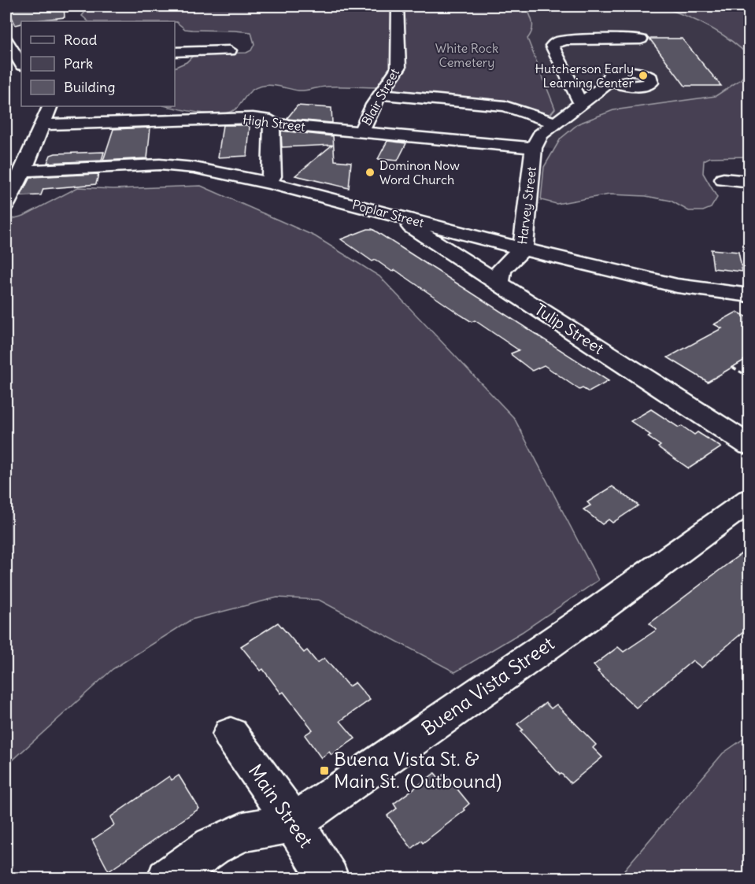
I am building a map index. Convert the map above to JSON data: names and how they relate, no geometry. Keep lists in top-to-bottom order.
{
  "streets": {
    "street": [
      "Blair Street",
      "High Street",
      "Harvey Street",
      "Poplar Street",
      "Tulip Street",
      "Buena Vista Street",
      "Main Street"
    ]
  },
  "crossings": [
    ["Blair Street", "High Street"],
    ["High Street", "Harvey Street"],
    ["Harvey Street", "Poplar Street"],
    ["Harvey Street", "Tulip Street"],
    ["Poplar Street", "Tulip Street"],
    ["Buena Vista Street", "Main Street"]
  ],
  "parks": ["White Rock Cemetery"],
  "places": {
    "other": ["Hutcherson Early Learning Center", "Dominon Now Word Church"],
    "transit": ["Buena Vista St. & Main St. (Outbound)"]
  },
  "legend": ["Road", "Park", "Building"]
}
